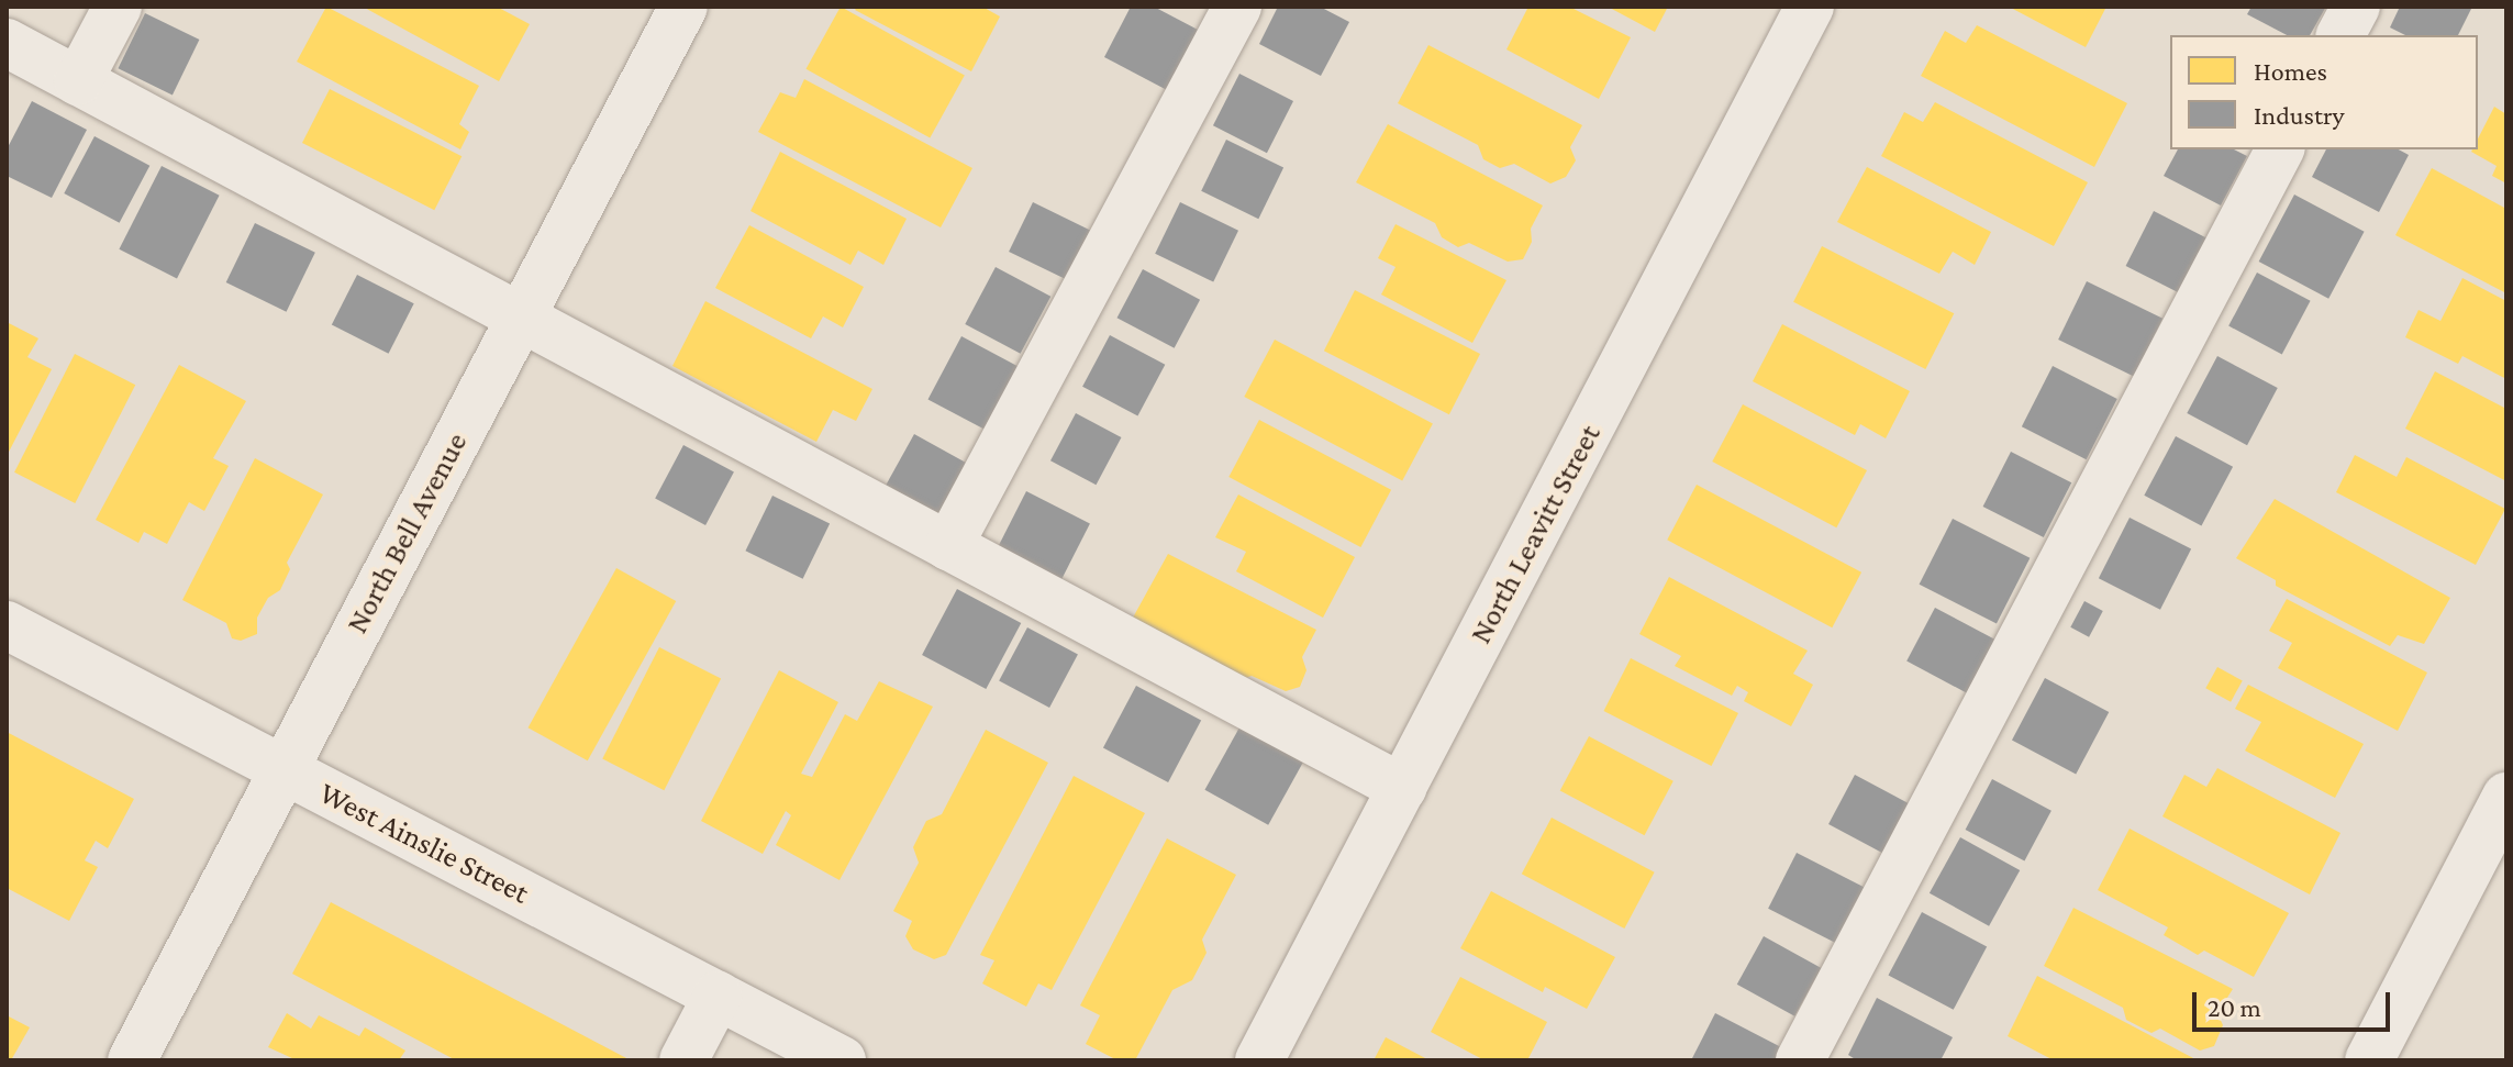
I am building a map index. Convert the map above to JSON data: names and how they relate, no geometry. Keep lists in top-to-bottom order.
{
  "streets": {
    "street": ["North Bell Avenue", "North Leavitt Street", "West Ainslie Street"]
  },
  "crossings": [
    ["North Bell Avenue", "West Ainslie Street"]
  ],
  "legend": ["Homes", "Industry"],
  "scale_bar": "20 m"
}
